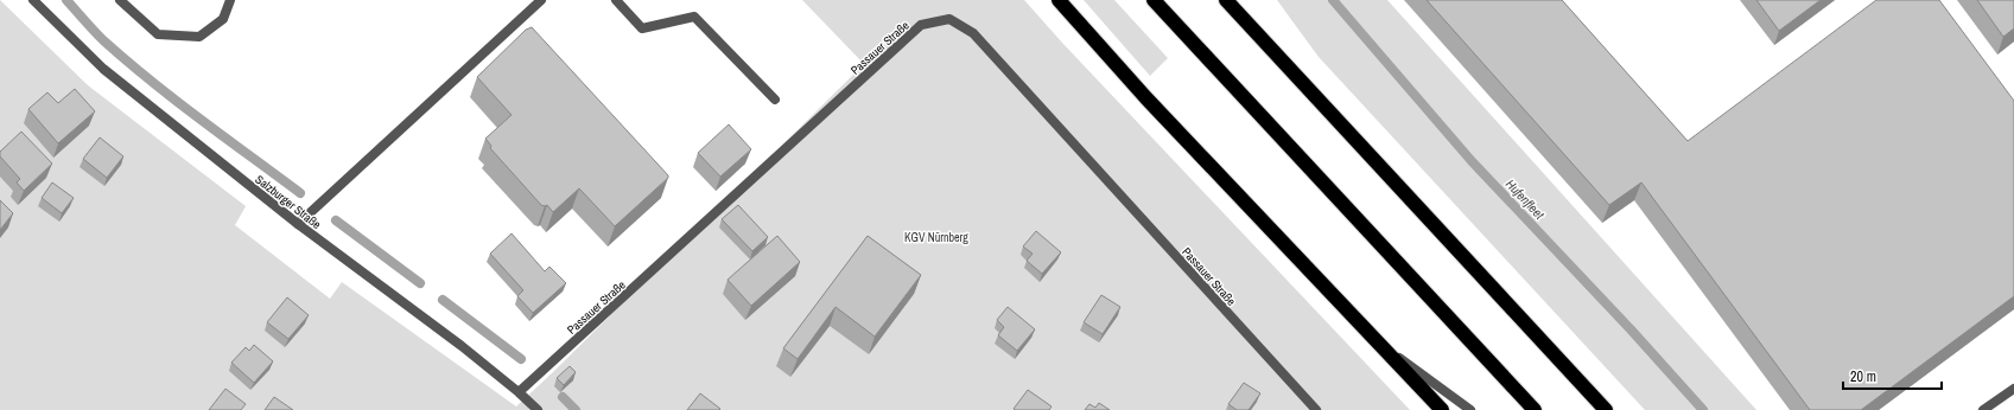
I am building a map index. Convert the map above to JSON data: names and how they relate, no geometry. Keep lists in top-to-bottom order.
{
  "streets": {
    "street": ["Passauer Straße", "Salzburger Straße"]
  },
  "crossings": [
    ["Passauer Straße", "Salzburger Straße"]
  ],
  "water": ["Hufenfleet"],
  "parks": ["KGV Nürnberg"],
  "scale_bar": "20 m"
}
